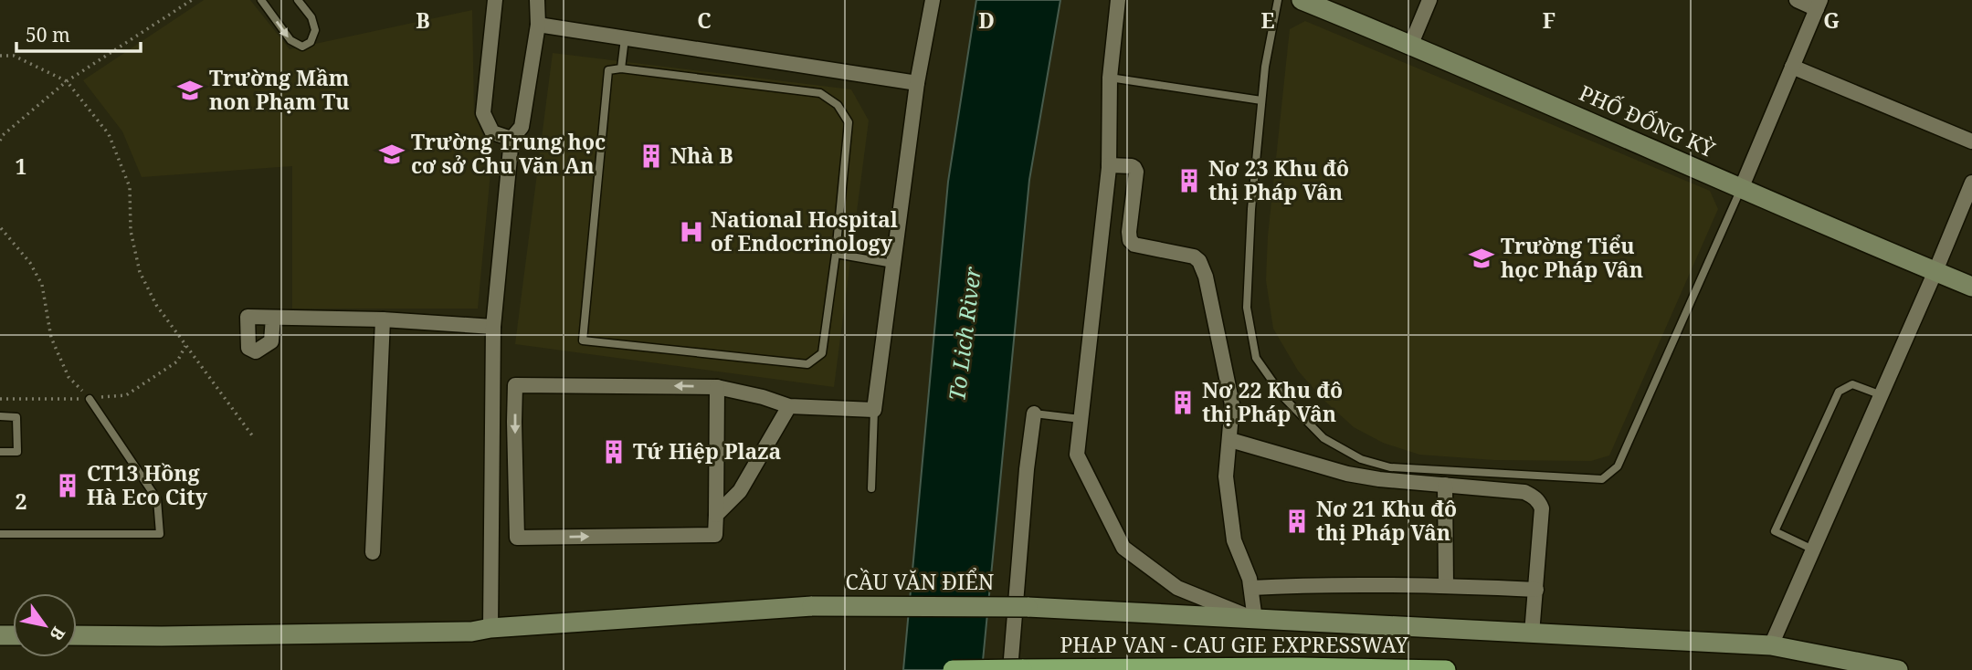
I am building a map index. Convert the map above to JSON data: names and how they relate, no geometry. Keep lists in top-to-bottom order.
{
  "streets": {
    "highway": ["PHAP VAN - CAU GIE EXPRESSWAY"],
    "street": ["PHỐ ĐỐNG KỲ", "CẦU VĂN ĐIỂN"]
  },
  "water": ["To Lich River"],
  "places": {
    "school or university": ["Trường Mầm non Phạm Tu", "Trường Trung học cơ sở Chu Văn An", "Trường Tiểu học Pháp Vân"],
    "building": [
      "Nhà B",
      "Nơ 23 Khu đô thị Pháp Vân",
      "Nơ 22 Khu đô thị Pháp Vân",
      "Tứ Hiệp Plaza",
      "CT13 Hồng Hà Eco City",
      "Nơ 21 Khu đô thị Pháp Vân"
    ],
    "hospital": ["National Hospital of Endocrinology"]
  },
  "scale_bar": "50 m",
  "north": "bottom right",
  "grid": {
    "columns": [
      "B",
      "C",
      "D",
      "E",
      "F",
      "G"
    ],
    "rows": ["1", "2"]
  }
}
